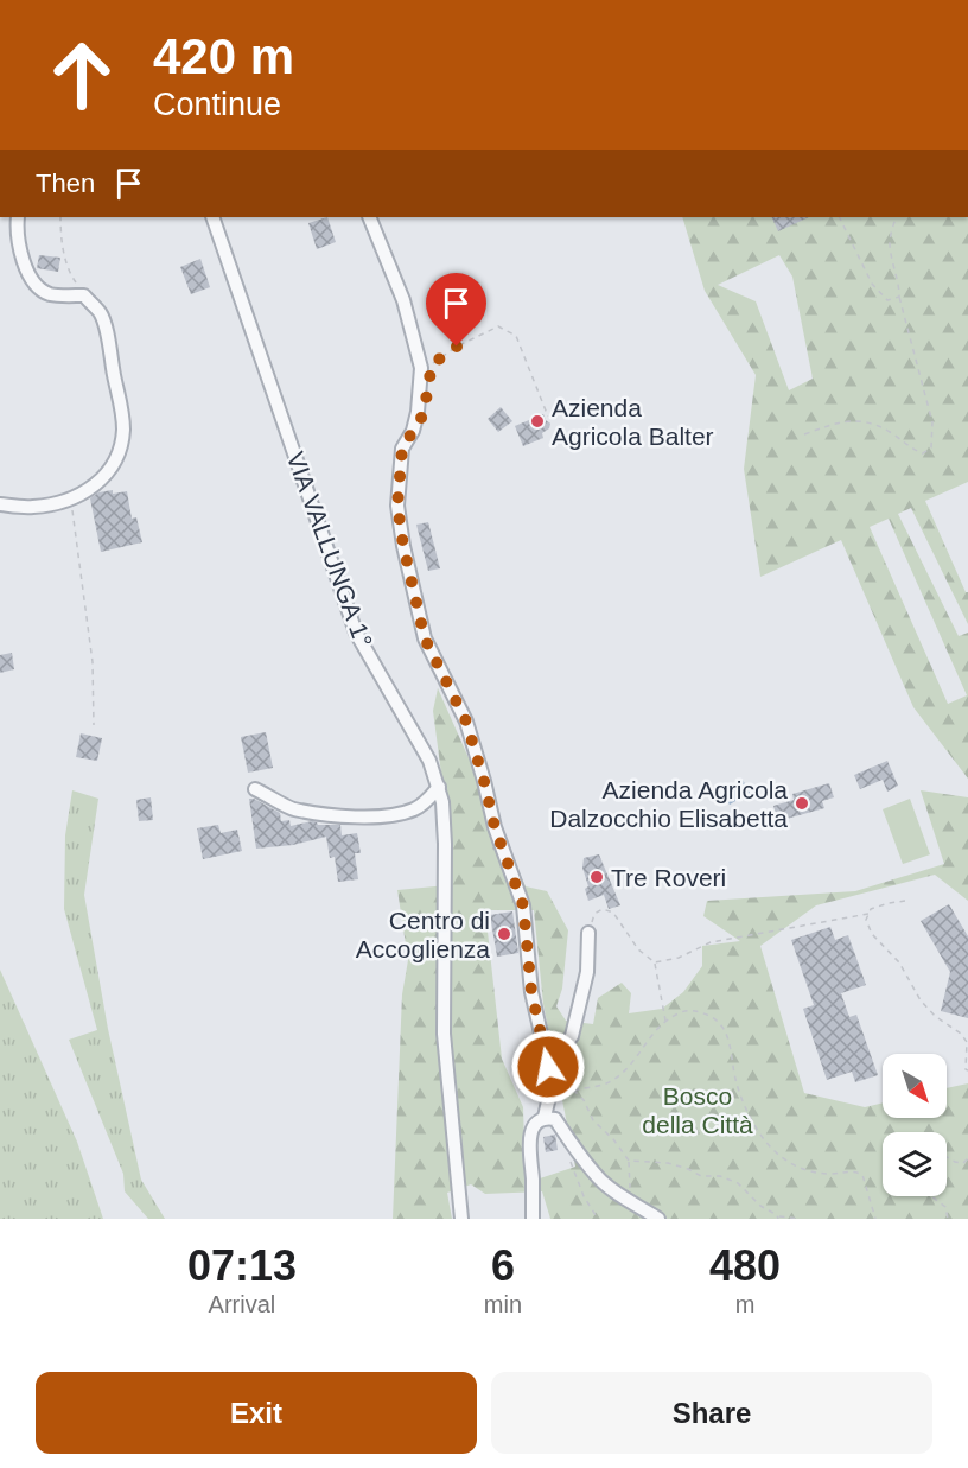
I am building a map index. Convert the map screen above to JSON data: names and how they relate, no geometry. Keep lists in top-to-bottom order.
{
  "streets": {
    "street": ["VIA VALLUNGA 1°"]
  },
  "parks": ["Bosco della Città"],
  "places": [
    "Azienda Agricola Balter",
    "Azienda Agricola Dalzocchio Elisabetta",
    "Tre Roveri",
    "Centro di Accoglienza"
  ],
  "north": "bottom right",
  "page": {
    "turn": ["420 m", "Continue"],
    "then": "Then",
    "eta": [
      "07:13",
      "Arrival",
      "6",
      "min",
      "480",
      "m"
    ],
    "buttons": ["Exit", "Share"]
  }
}
